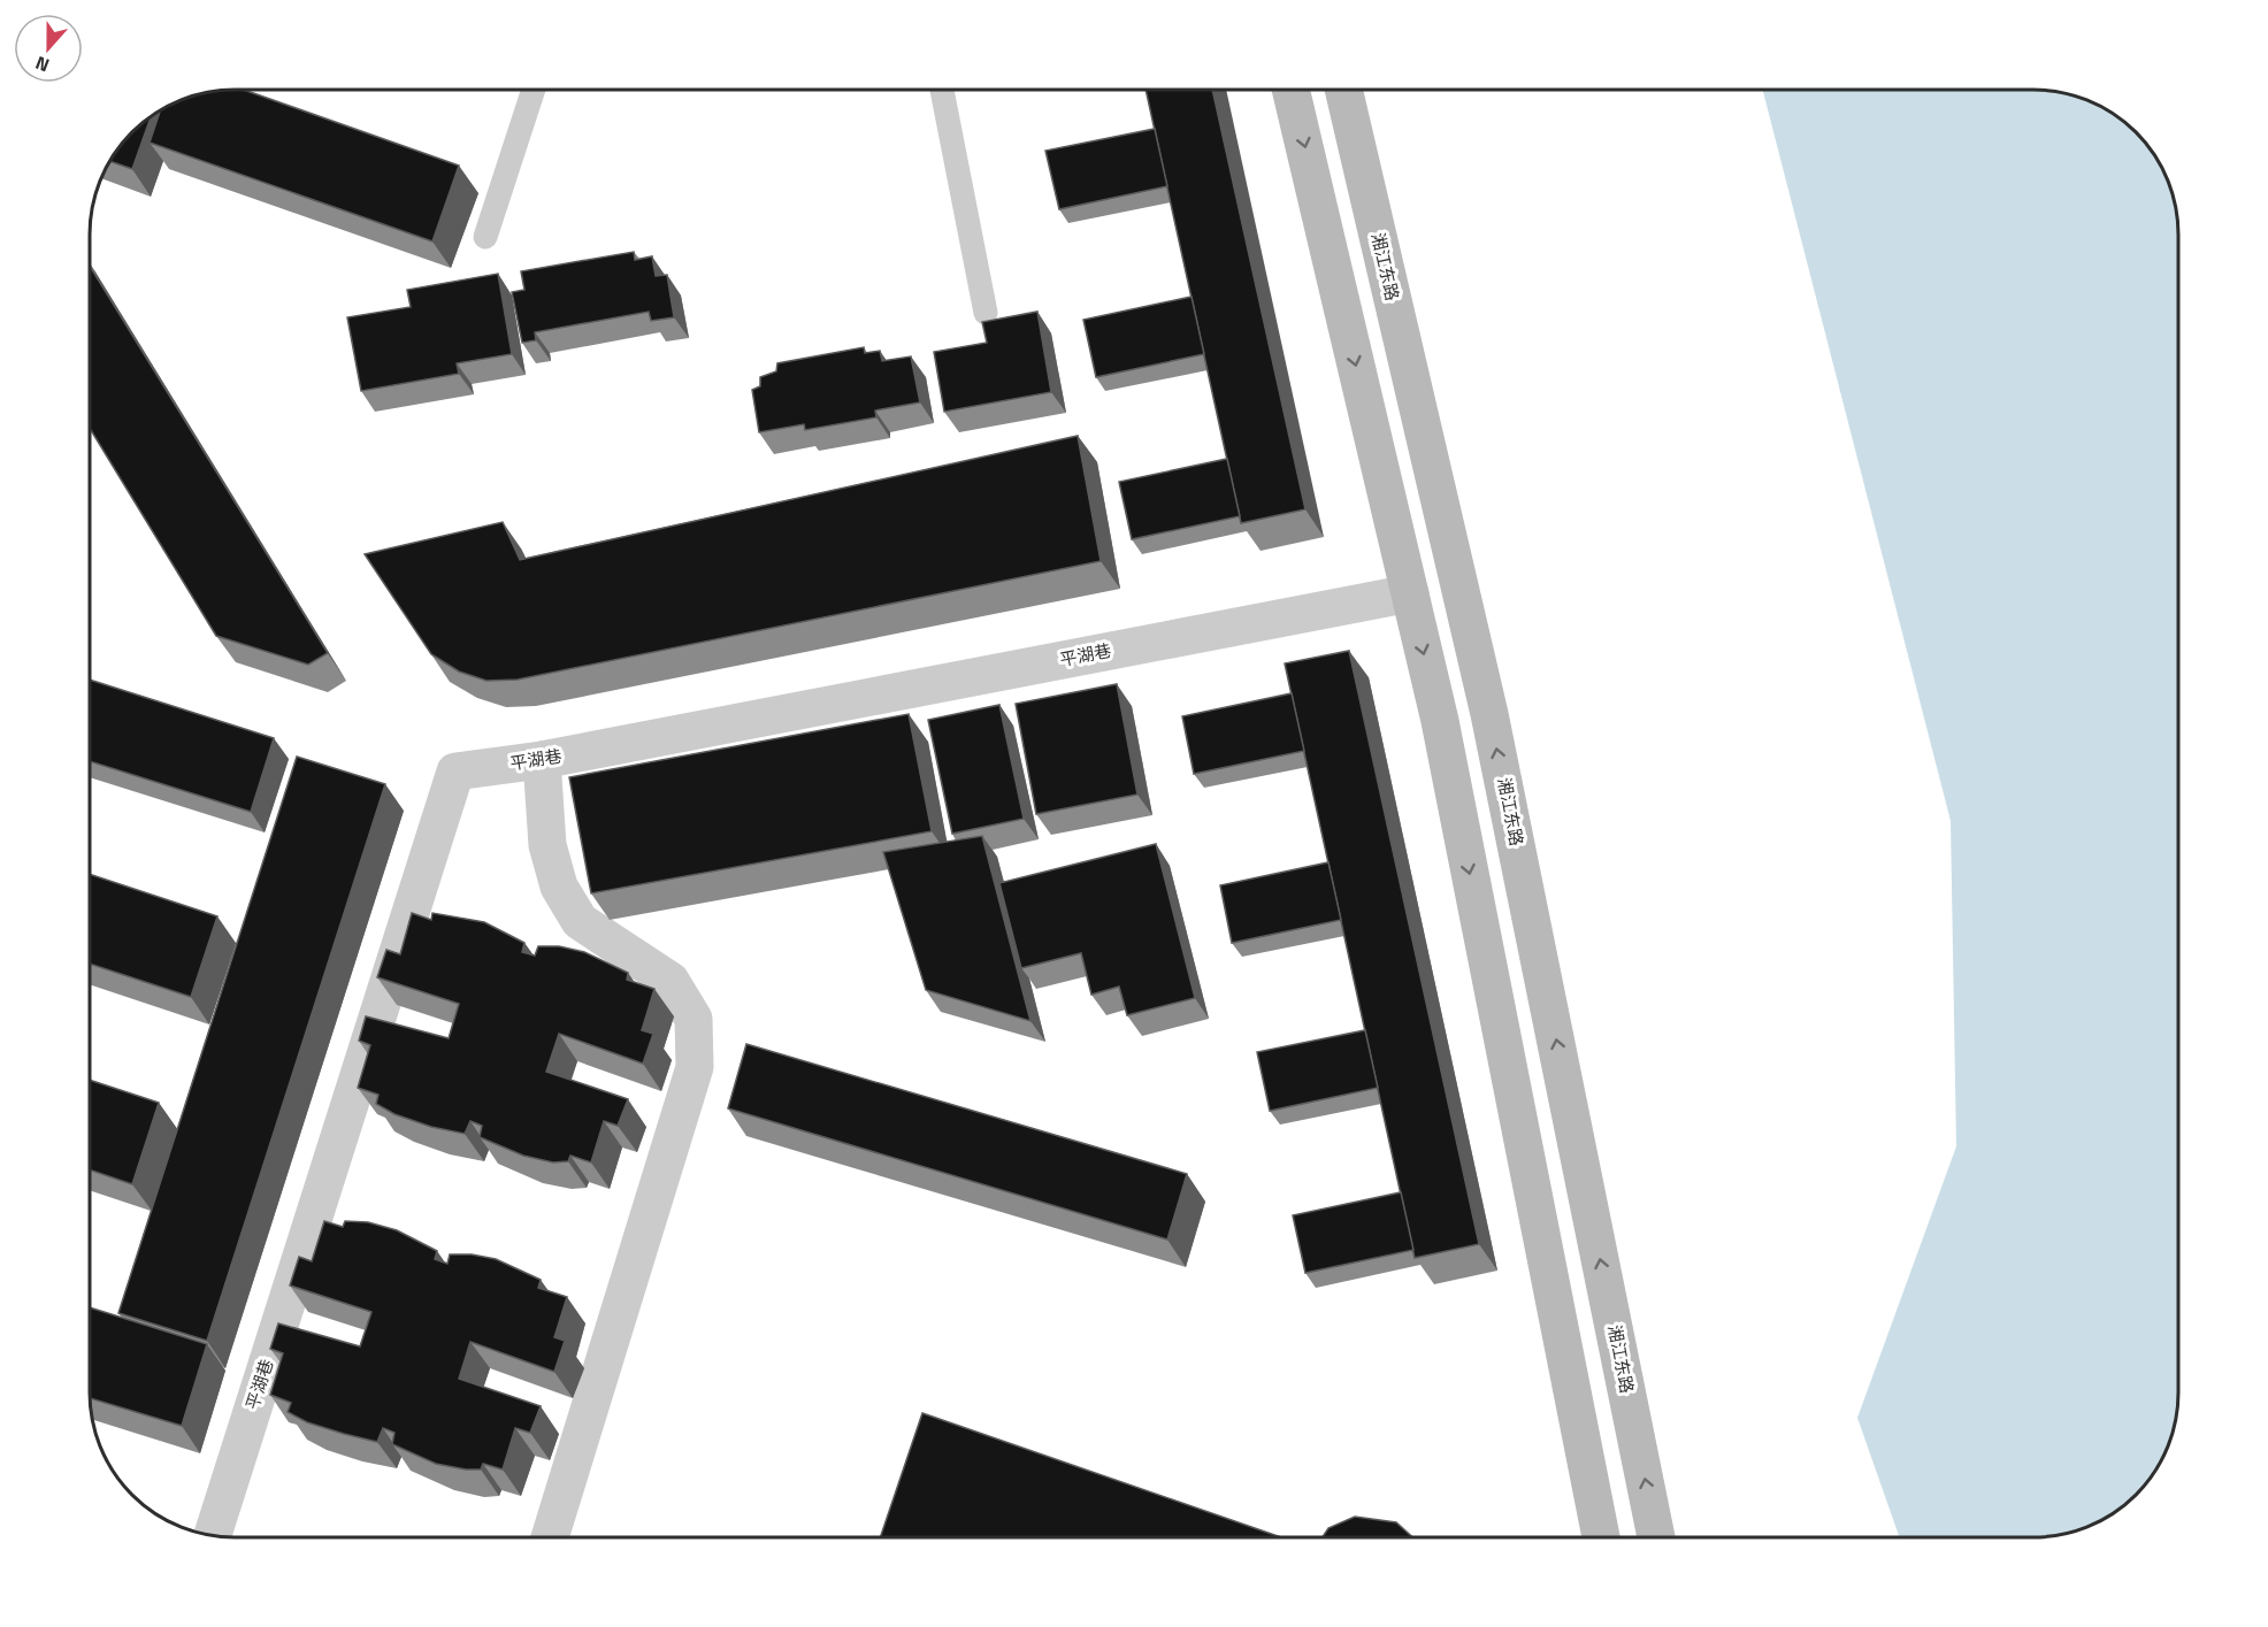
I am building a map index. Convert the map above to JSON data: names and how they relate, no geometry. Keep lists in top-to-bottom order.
{
  "streets": {
    "main road": ["湘江东路"],
    "street": ["平湖巷"]
  },
  "north": "bottom"
}
